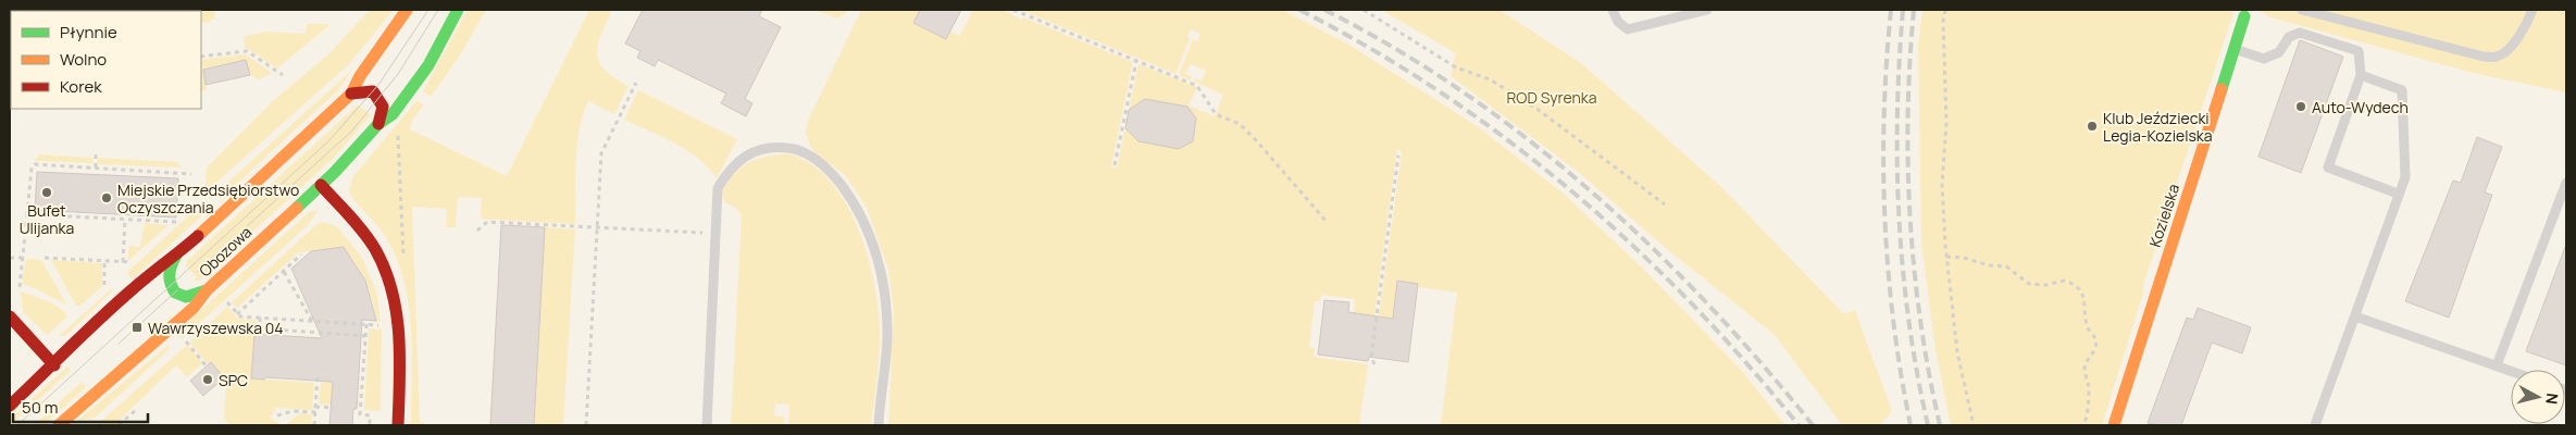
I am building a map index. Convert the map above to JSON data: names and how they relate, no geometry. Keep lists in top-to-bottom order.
{
  "streets": {
    "street": ["Kozielska", "Obozowa"]
  },
  "parks": ["ROD Syrenka"],
  "places": {
    "other": [
      "Auto-Wydech",
      "Klub Jeździecki Legia-Kozielska",
      "Bufet Ulijanka",
      "Miejskie Przedsiębiorstwo Oczyszczania",
      "SPC"
    ],
    "transit": ["Wawrzyszewska 04"]
  },
  "legend": ["Płynnie", "Wolno", "Korek"],
  "scale_bar": "50 m",
  "north": "right"
}
